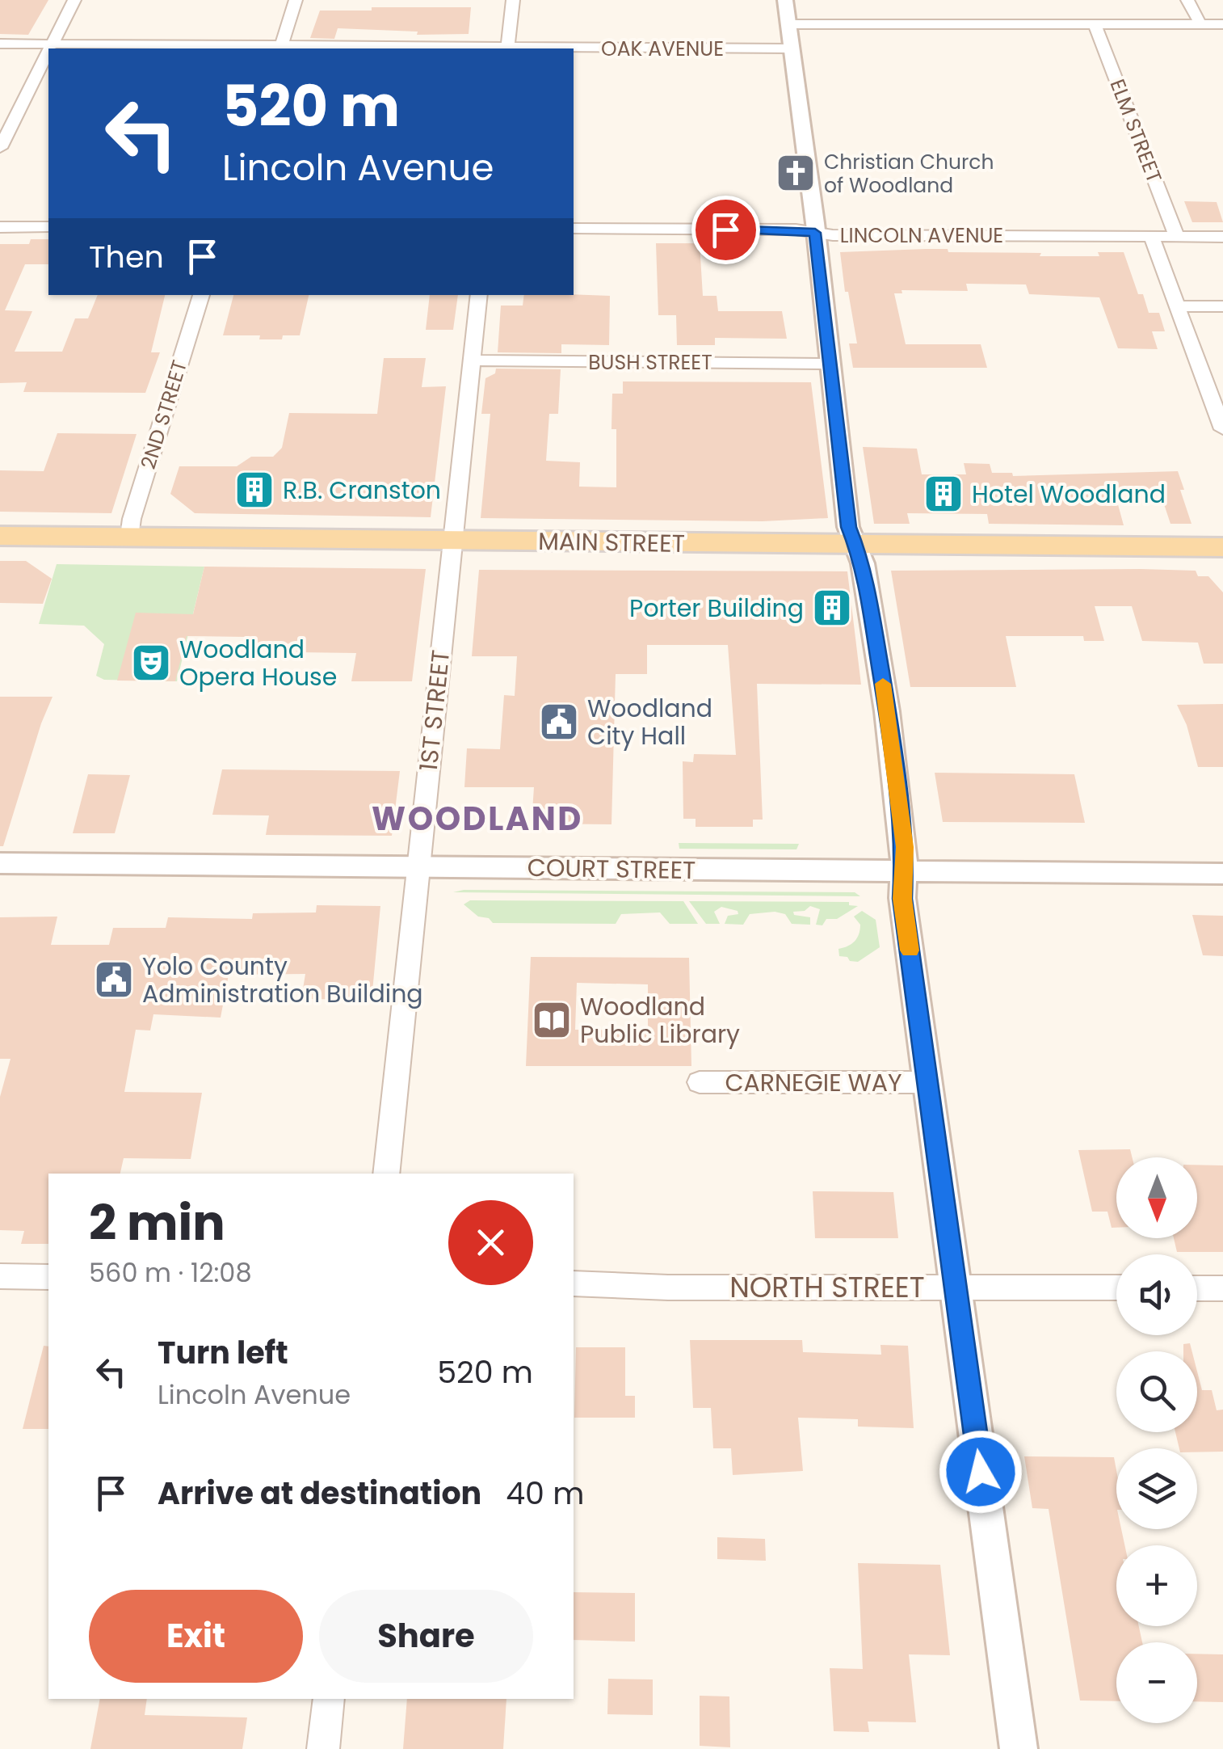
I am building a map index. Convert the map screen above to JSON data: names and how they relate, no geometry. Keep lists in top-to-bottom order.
{
  "streets": {
    "main road": ["MAIN STREET"],
    "street": [
      "OAK AVENUE",
      "ELM STREET",
      "LINCOLN AVENUE",
      "BUSH STREET",
      "2ND STREET",
      "1ST STREET",
      "COURT STREET",
      "CARNEGIE WAY",
      "NORTH STREET"
    ]
  },
  "crossings": [
    ["ELM STREET", "LINCOLN AVENUE"],
    ["BUSH STREET", "1ST STREET"],
    ["2ND STREET", "MAIN STREET"],
    ["MAIN STREET", "1ST STREET"],
    ["1ST STREET", "COURT STREET"]
  ],
  "districts": ["WOODLAND"],
  "places": {
    "church": ["Christian Church of Woodland"],
    "building": ["R.B. Cranston", "Hotel Woodland", "Porter Building"],
    "theatre": ["Woodland Opera House"],
    "public building": ["Woodland City Hall", "Yolo County Administration Building"],
    "library": ["Woodland Public Library"]
  },
  "north": "bottom",
  "page": {
    "turn": ["520 m", "Lincoln Avenue"],
    "then": "Then",
    "map_buttons": ["+", "−"],
    "heading": ["2 min", "560 m · 12:08"],
    "list": [
      {
        "name": "Turn left",
        "note": "Lincoln Avenue",
        "value": "520 m"
      },
      {
        "name": "Arrive at destination",
        "value": "40 m"
      }
    ],
    "buttons": ["Exit", "Share"]
  }
}
